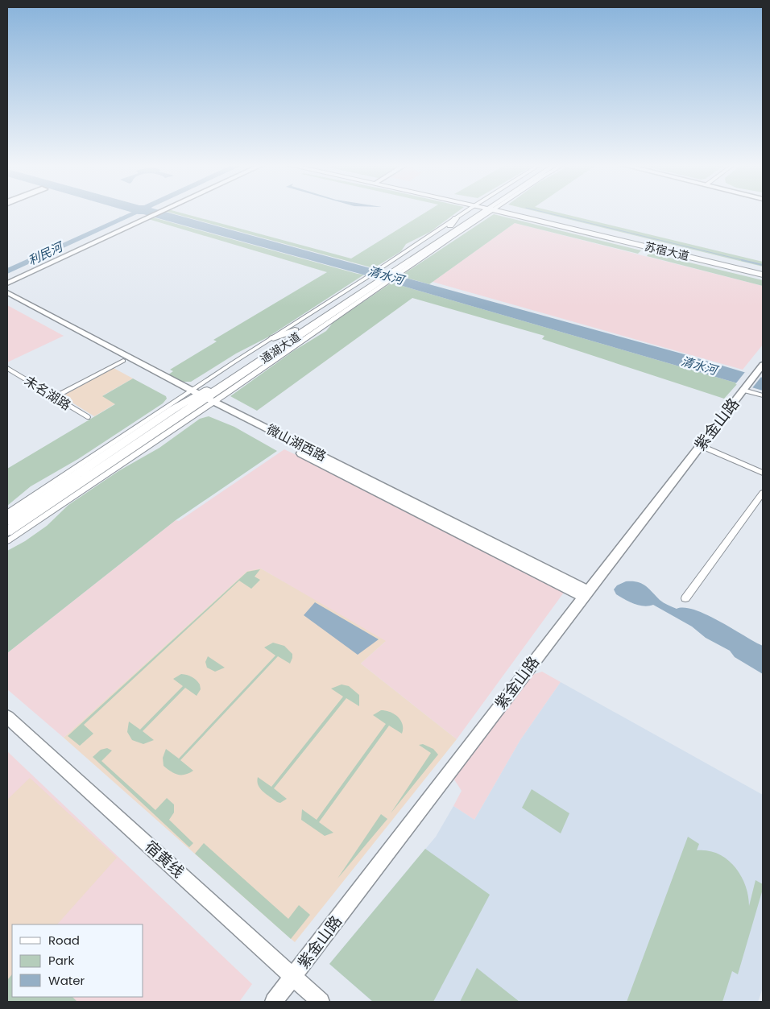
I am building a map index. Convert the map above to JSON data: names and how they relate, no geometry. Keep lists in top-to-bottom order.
{
  "streets": {
    "main road": ["苏宿大道", "通湖大道"],
    "street": [
      "未名湖路",
      "紫金山路",
      "微山湖西路",
      "宿黄线"
    ]
  },
  "crossings": [
    ["通湖大道", "微山湖西路"],
    ["紫金山路", "微山湖西路"],
    ["紫金山路", "宿黄线"]
  ],
  "water": ["利民河", "清水河"],
  "legend": ["Road", "Park", "Water"]
}
